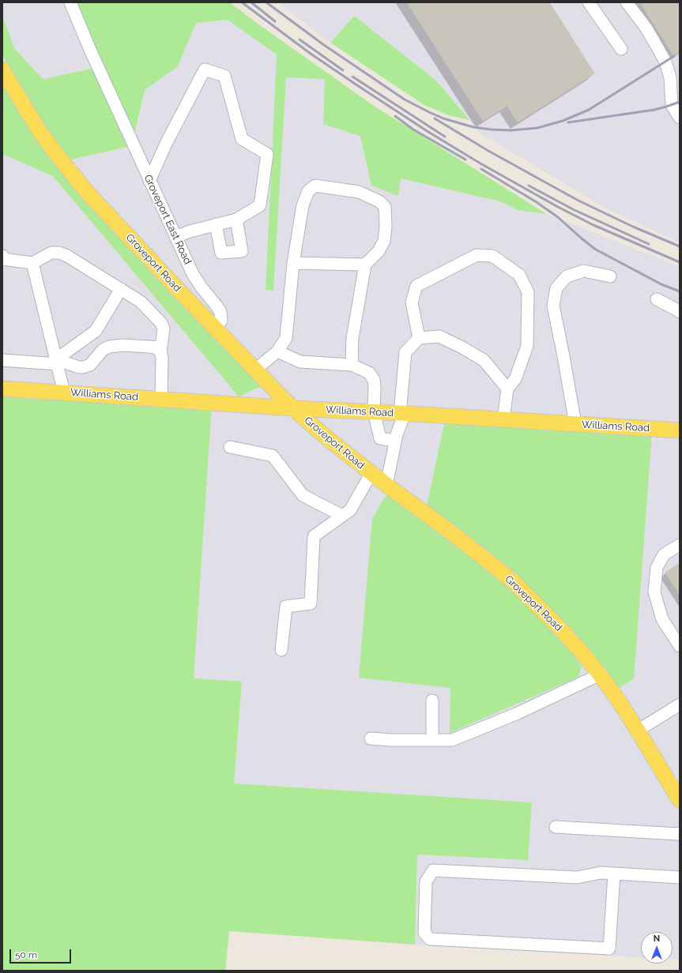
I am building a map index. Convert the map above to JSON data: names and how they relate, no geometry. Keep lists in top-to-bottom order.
{
  "streets": {
    "main road": ["Groveport Road", "Williams Road"],
    "lane": ["Groveport East Road"]
  },
  "crossings": [
    ["Groveport East Road", "Groveport Road"],
    ["Groveport Road", "Williams Road"]
  ],
  "scale_bar": "50 m",
  "north": "top"
}
